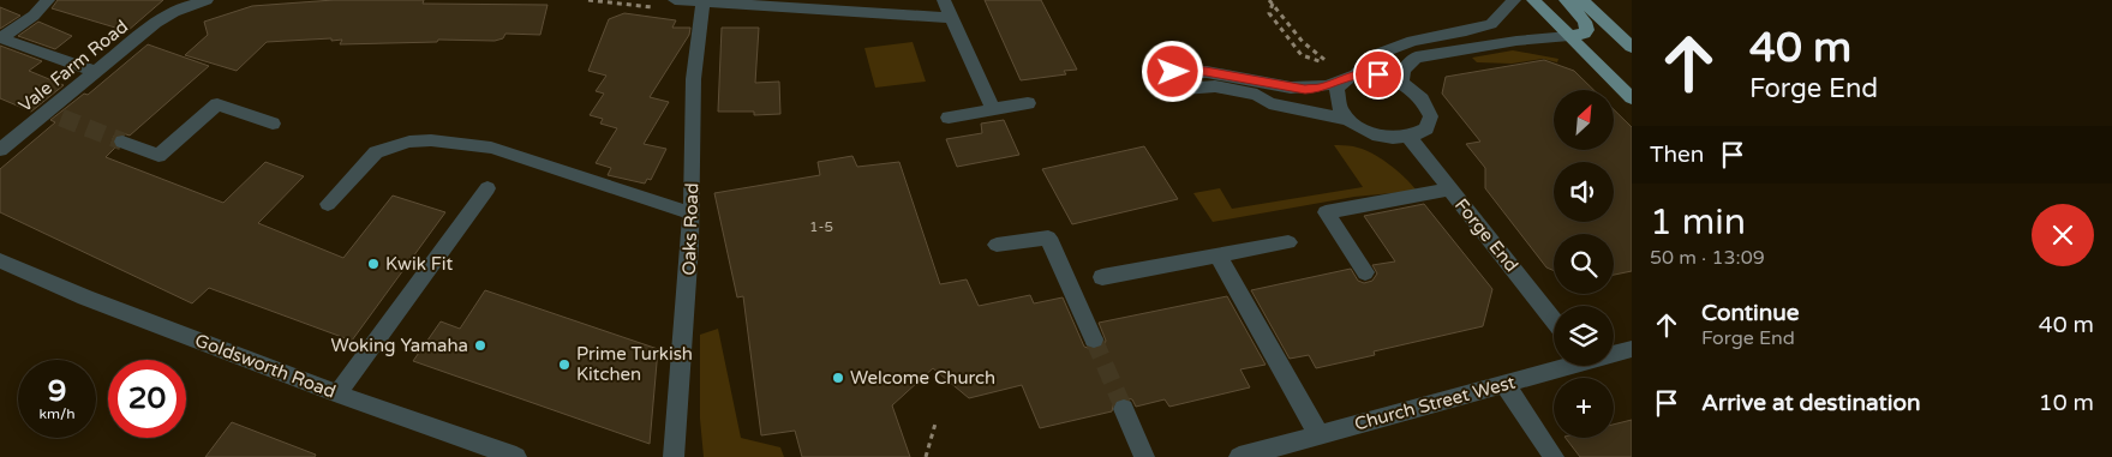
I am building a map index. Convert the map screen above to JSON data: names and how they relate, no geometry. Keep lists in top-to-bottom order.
{
  "streets": {
    "street": [
      "Vale Farm Road",
      "Oaks Road",
      "Forge End",
      "Goldsworth Road",
      "Church Street West"
    ]
  },
  "places": [
    "Kwik Fit",
    "Woking Yamaha",
    "Prime Turkish Kitchen",
    "Welcome Church"
  ],
  "house_numbers": ["1-5"],
  "north": "top right",
  "page": {
    "turn": ["40 m", "Forge End"],
    "map_buttons": "+",
    "then": "Then",
    "heading": ["1 min", "50 m · 13:09"],
    "list": [
      {
        "name": "Continue",
        "note": "Forge End",
        "value": "40 m"
      },
      {
        "name": "Arrive at destination",
        "value": "10 m"
      }
    ],
    "speed": "9 km/h",
    "limit": "20"
  }
}
